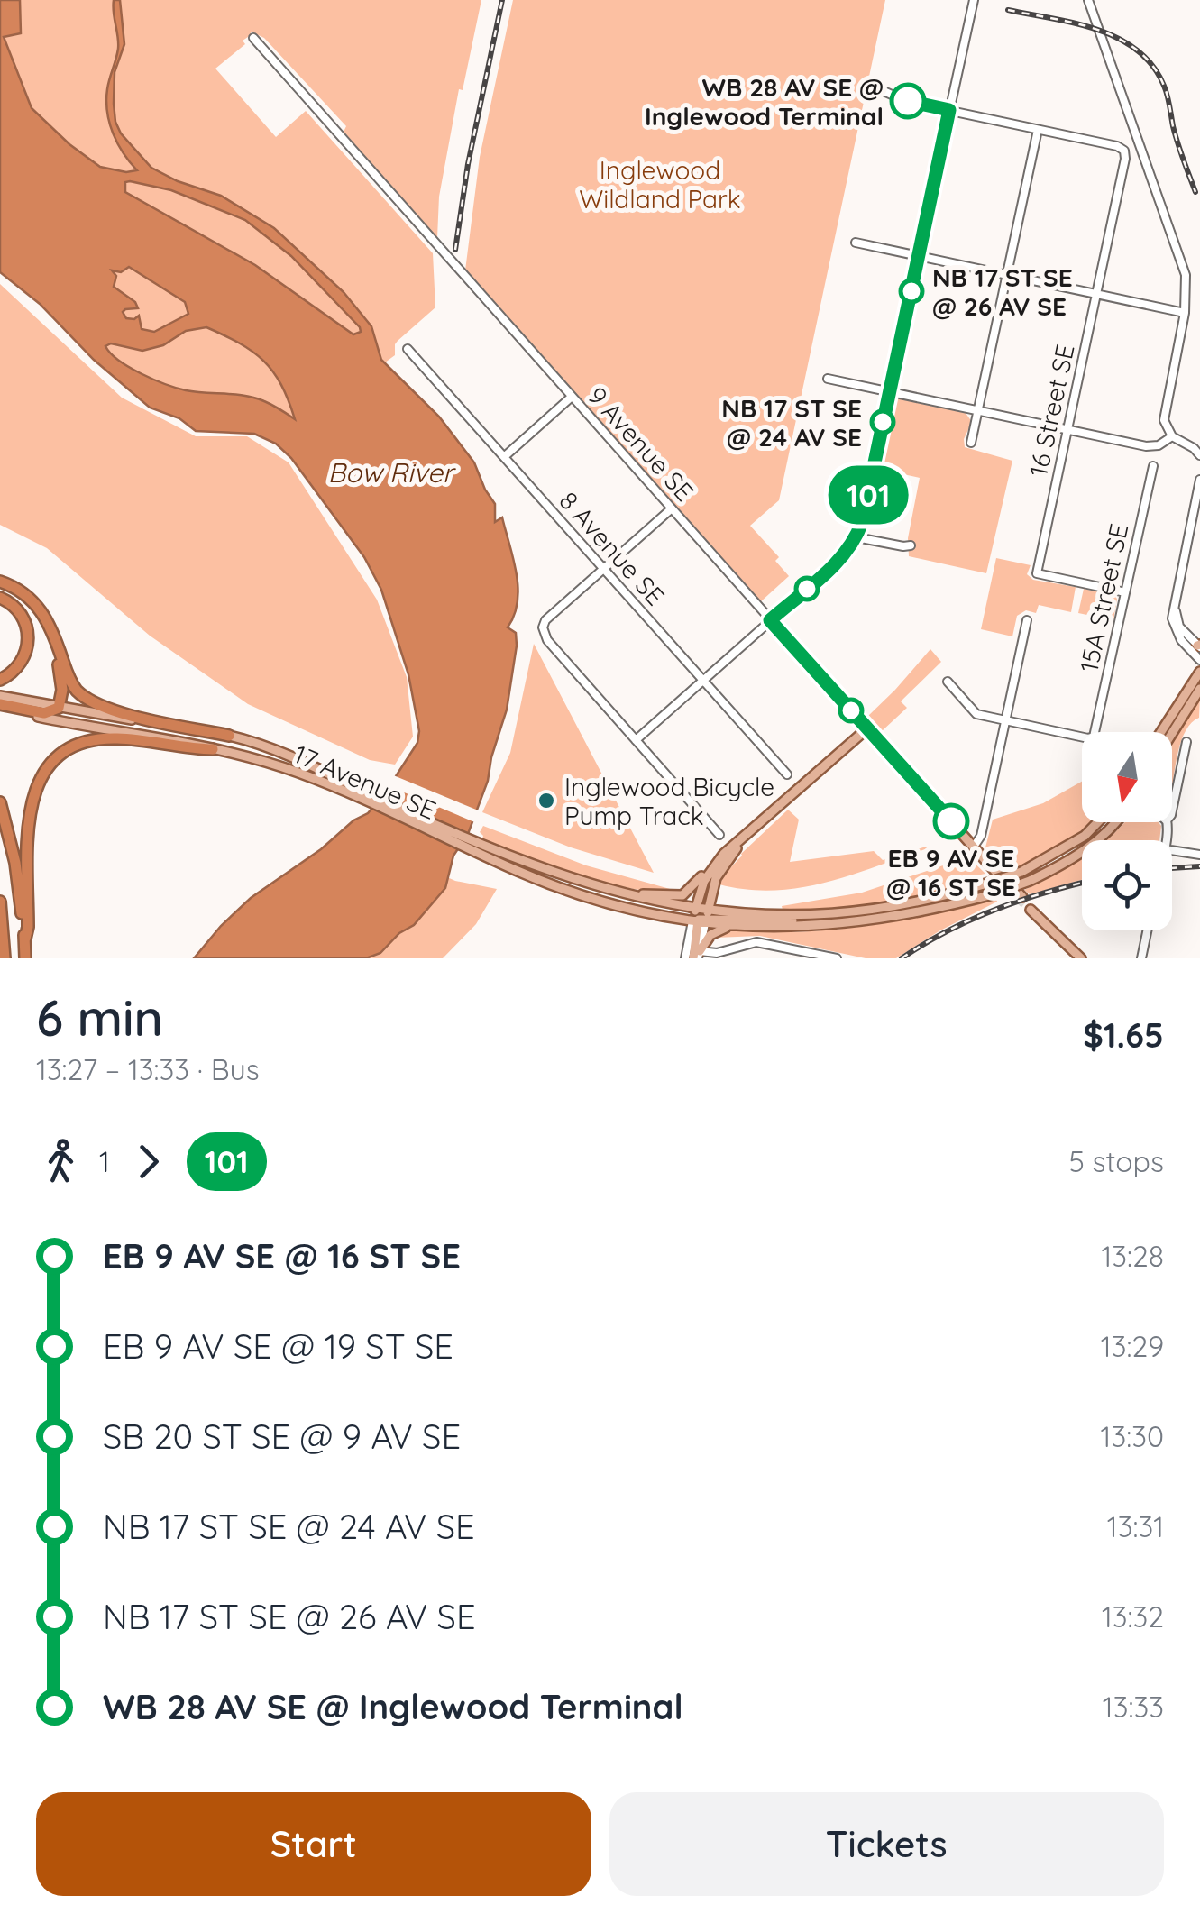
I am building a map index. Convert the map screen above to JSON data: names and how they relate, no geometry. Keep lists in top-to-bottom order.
{
  "streets": {
    "main road": ["9 Avenue SE", "17 Avenue SE"],
    "street": ["16 Street SE", "8 Avenue SE", "15A Street SE"]
  },
  "crossings": [
    ["16 Street SE", "15A Street SE"]
  ],
  "water": ["Bow River"],
  "parks": ["Inglewood Wildland Park"],
  "places": [
    "WB 28 AV SE @ Inglewood Terminal",
    "NB 17 ST SE @ 26 AV SE",
    "NB 17 ST SE @ 24 AV SE",
    "Inglewood Bicycle Pump Track",
    "EB 9 AV SE @ 16 ST SE"
  ],
  "lines": ["bus line 101"],
  "north": "bottom",
  "page": {
    "on_map": "101",
    "heading": ["6 min", "13:27 – 13:33 · Bus", "$1.65"],
    "legs": ["1", "101", "5 stops"],
    "list": [
      {
        "name": "EB 9 AV SE @ 16 ST SE",
        "value": "13:28"
      },
      {
        "name": "EB 9 AV SE @ 19 ST SE",
        "value": "13:29"
      },
      {
        "name": "SB 20 ST SE @ 9 AV SE",
        "value": "13:30"
      },
      {
        "name": "NB 17 ST SE @ 24 AV SE",
        "value": "13:31"
      },
      {
        "name": "NB 17 ST SE @ 26 AV SE",
        "value": "13:32"
      },
      {
        "name": "WB 28 AV SE @ Inglewood Terminal",
        "value": "13:33"
      }
    ],
    "buttons": ["Start", "Tickets"]
  }
}
